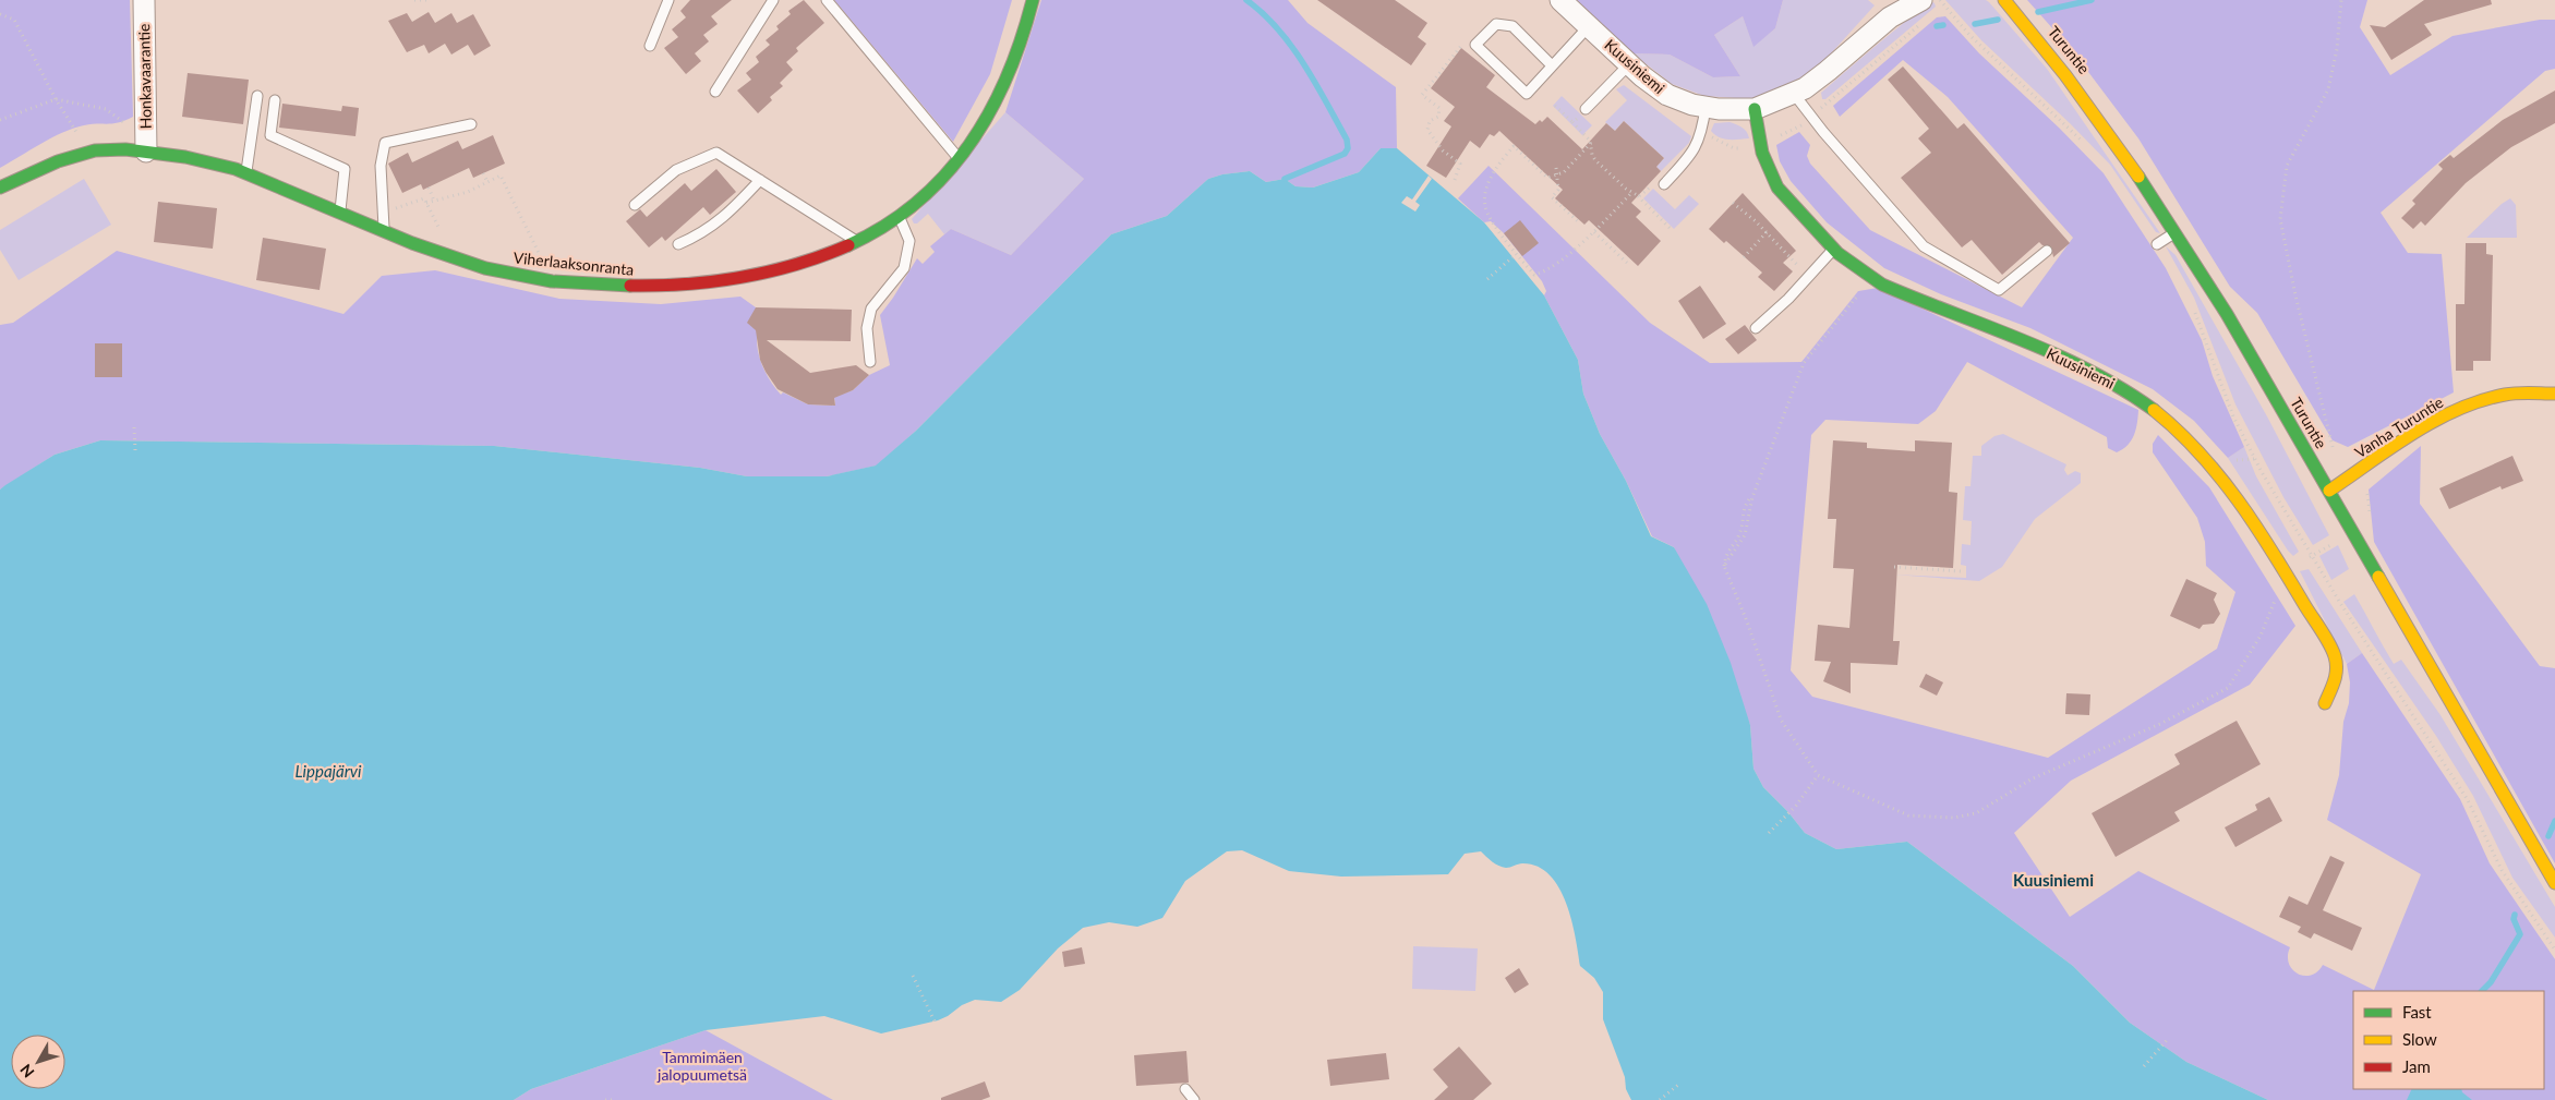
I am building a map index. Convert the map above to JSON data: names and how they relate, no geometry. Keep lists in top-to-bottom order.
{
  "streets": {
    "street": [
      "Turuntie",
      "Kuusiniemi",
      "Honkavaarantie",
      "Viherlaaksonranta",
      "Vanha Turuntie"
    ]
  },
  "crossings": [
    ["Turuntie", "Vanha Turuntie"],
    ["Honkavaarantie", "Viherlaaksonranta"]
  ],
  "districts": ["Kuusiniemi"],
  "water": ["Lippajärvi"],
  "parks": ["Tammimäen jalopuumetsä"],
  "legend": ["Fast", "Slow", "Jam"],
  "north": "bottom left"
}
